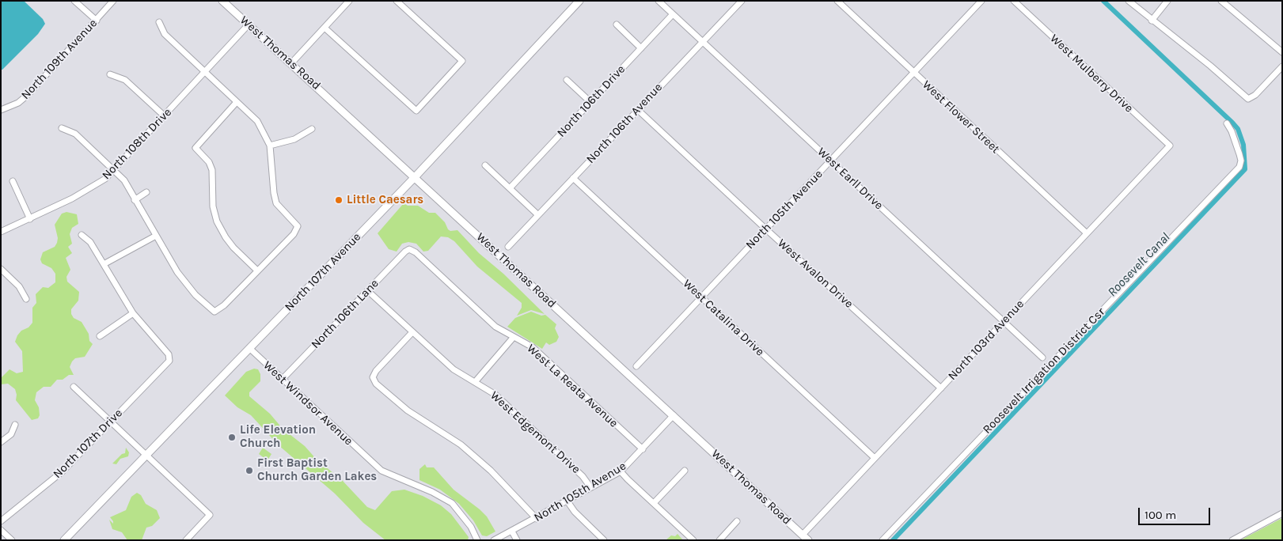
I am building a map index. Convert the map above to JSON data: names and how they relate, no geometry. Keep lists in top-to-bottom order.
{
  "streets": {
    "main road": ["West Thomas Road", "North 107th Avenue"],
    "street": [
      "North 109th Avenue",
      "West Mulberry Drive",
      "North 106th Drive",
      "West Flower Street",
      "North 106th Avenue",
      "North 108th Drive",
      "West Earll Drive",
      "North 105th Avenue",
      "West Avalon Drive",
      "North 106th Lane",
      "West Catalina Drive",
      "North 103rd Avenue",
      "Roosevelt Irrigation District Csr",
      "West La Reata Avenue",
      "West Windsor Avenue",
      "West Edgemont Drive",
      "North 107th Drive"
    ]
  },
  "crossings": [
    ["West Thomas Road", "North 108th Drive"],
    ["West Thomas Road", "North 105th Avenue"],
    ["West Thomas Road", "North 107th Avenue"],
    ["West Thomas Road", "North 103rd Avenue"],
    ["West Mulberry Drive", "North 103rd Avenue"],
    ["North 106th Drive", "West Earll Drive"],
    ["West Flower Street", "North 105th Avenue"],
    ["West Flower Street", "North 103rd Avenue"],
    ["North 106th Avenue", "West Earll Drive"],
    ["North 106th Avenue", "West Avalon Drive"],
    ["North 106th Avenue", "West Catalina Drive"],
    ["West Earll Drive", "North 105th Avenue"],
    ["West Earll Drive", "North 103rd Avenue"],
    ["North 105th Avenue", "West Avalon Drive"],
    ["North 105th Avenue", "West Catalina Drive"],
    ["North 105th Avenue", "West La Reata Avenue"],
    ["North 105th Avenue", "West Edgemont Drive"],
    ["North 107th Avenue", "West Windsor Avenue"],
    ["West Avalon Drive", "North 103rd Avenue"],
    ["North 106th Lane", "West La Reata Avenue"],
    ["North 106th Lane", "West Windsor Avenue"],
    ["North 106th Lane", "West Edgemont Drive"],
    ["West Catalina Drive", "North 103rd Avenue"]
  ],
  "water": ["Roosevelt Canal"],
  "places": ["Little Caesars", "Life Elevation Church", "First Baptist Church Garden Lakes"],
  "scale_bar": "100 m"
}
